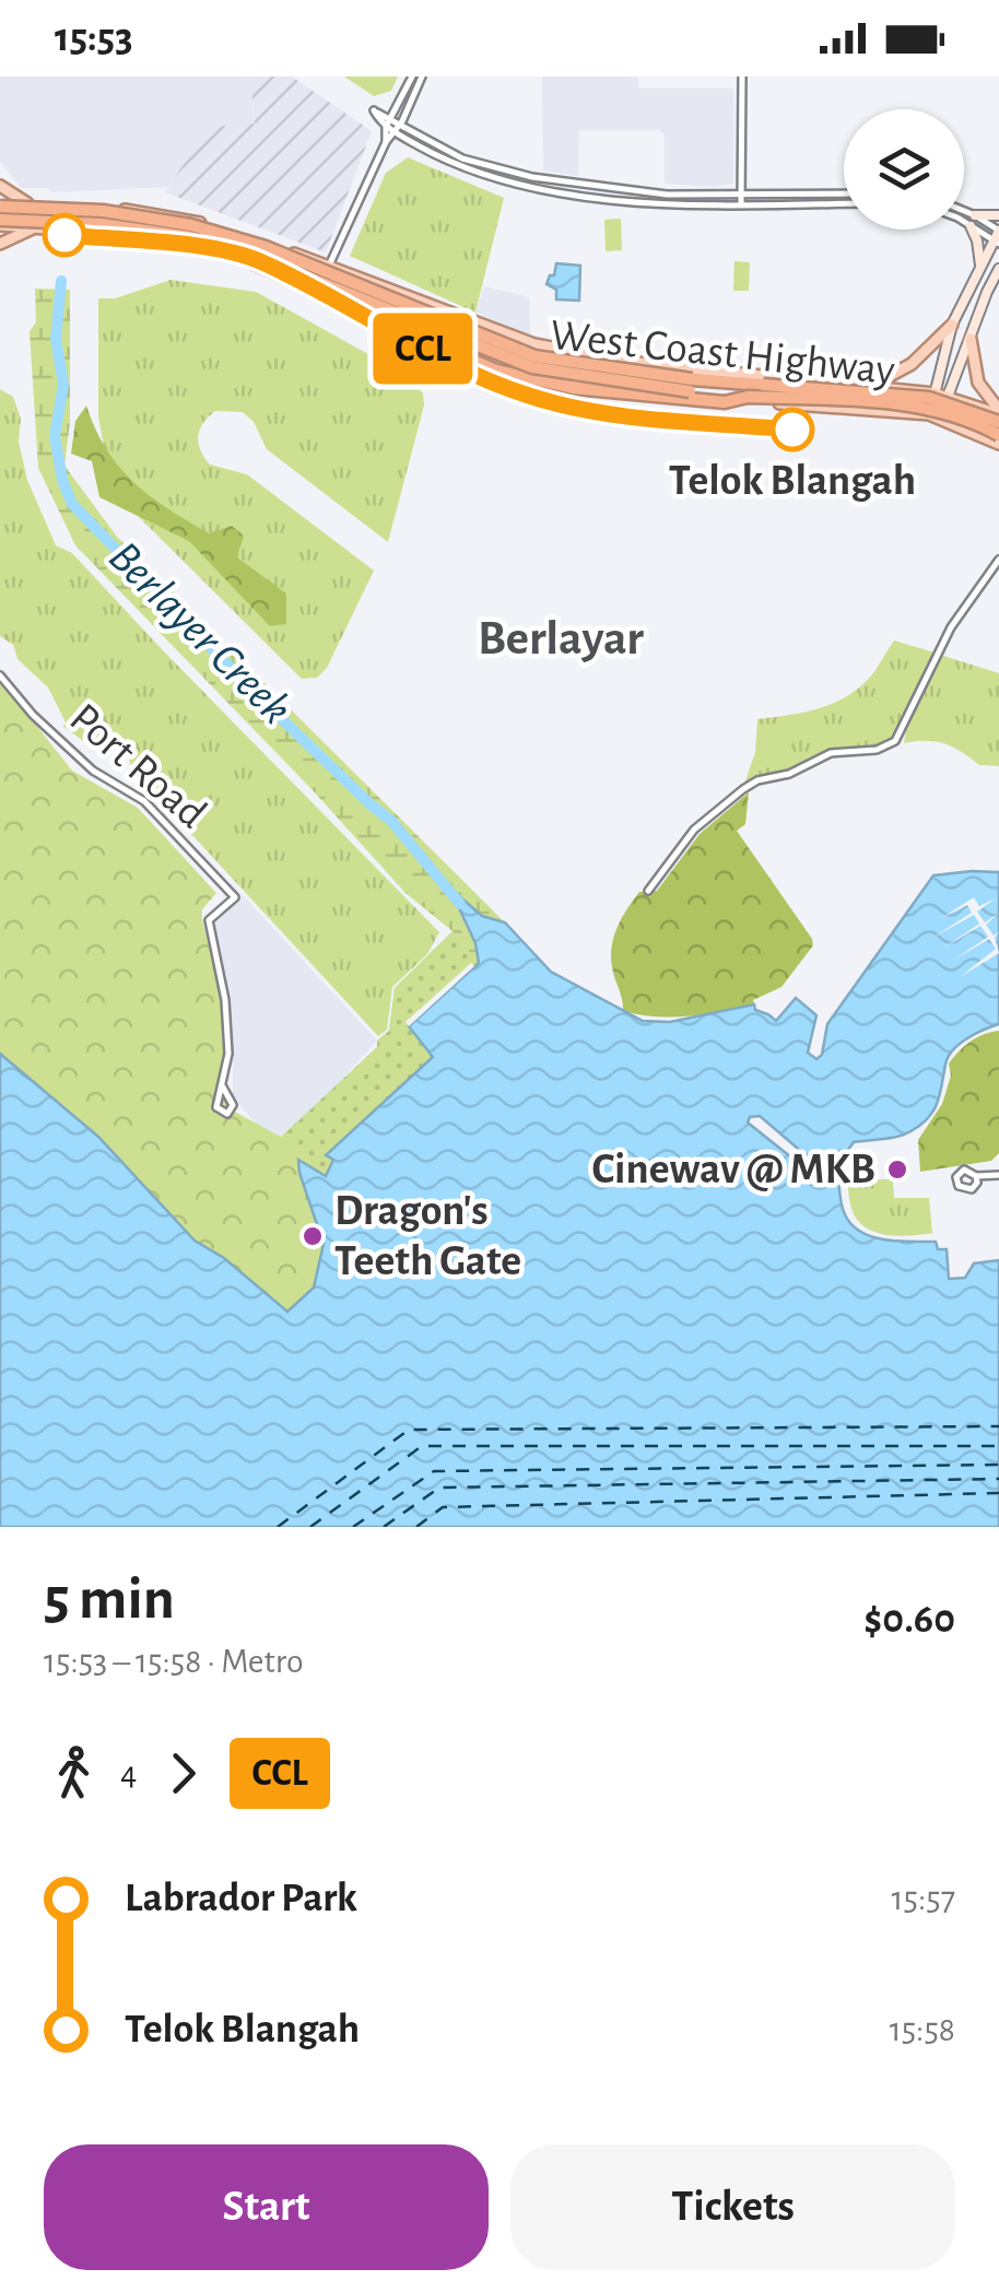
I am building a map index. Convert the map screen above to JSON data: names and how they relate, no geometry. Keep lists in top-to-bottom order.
{
  "streets": {
    "highway": ["West Coast Highway"],
    "street": ["Port Road"]
  },
  "districts": ["Berlayar"],
  "water": ["Berlayer Creek"],
  "places": ["Telok Blangah", "Cinewav @ MKB", "Dragon's Teeth Gate"],
  "lines": ["metro line CCL"],
  "page": {
    "status": "15:53",
    "on_map": "CCL",
    "heading": ["5 min", "15:53 – 15:58 · Metro", "$0.60"],
    "legs": ["4", "CCL"],
    "list": [
      {
        "name": "Labrador Park",
        "value": "15:57"
      },
      {
        "name": "Telok Blangah",
        "value": "15:58"
      }
    ],
    "buttons": ["Start", "Tickets"]
  }
}
